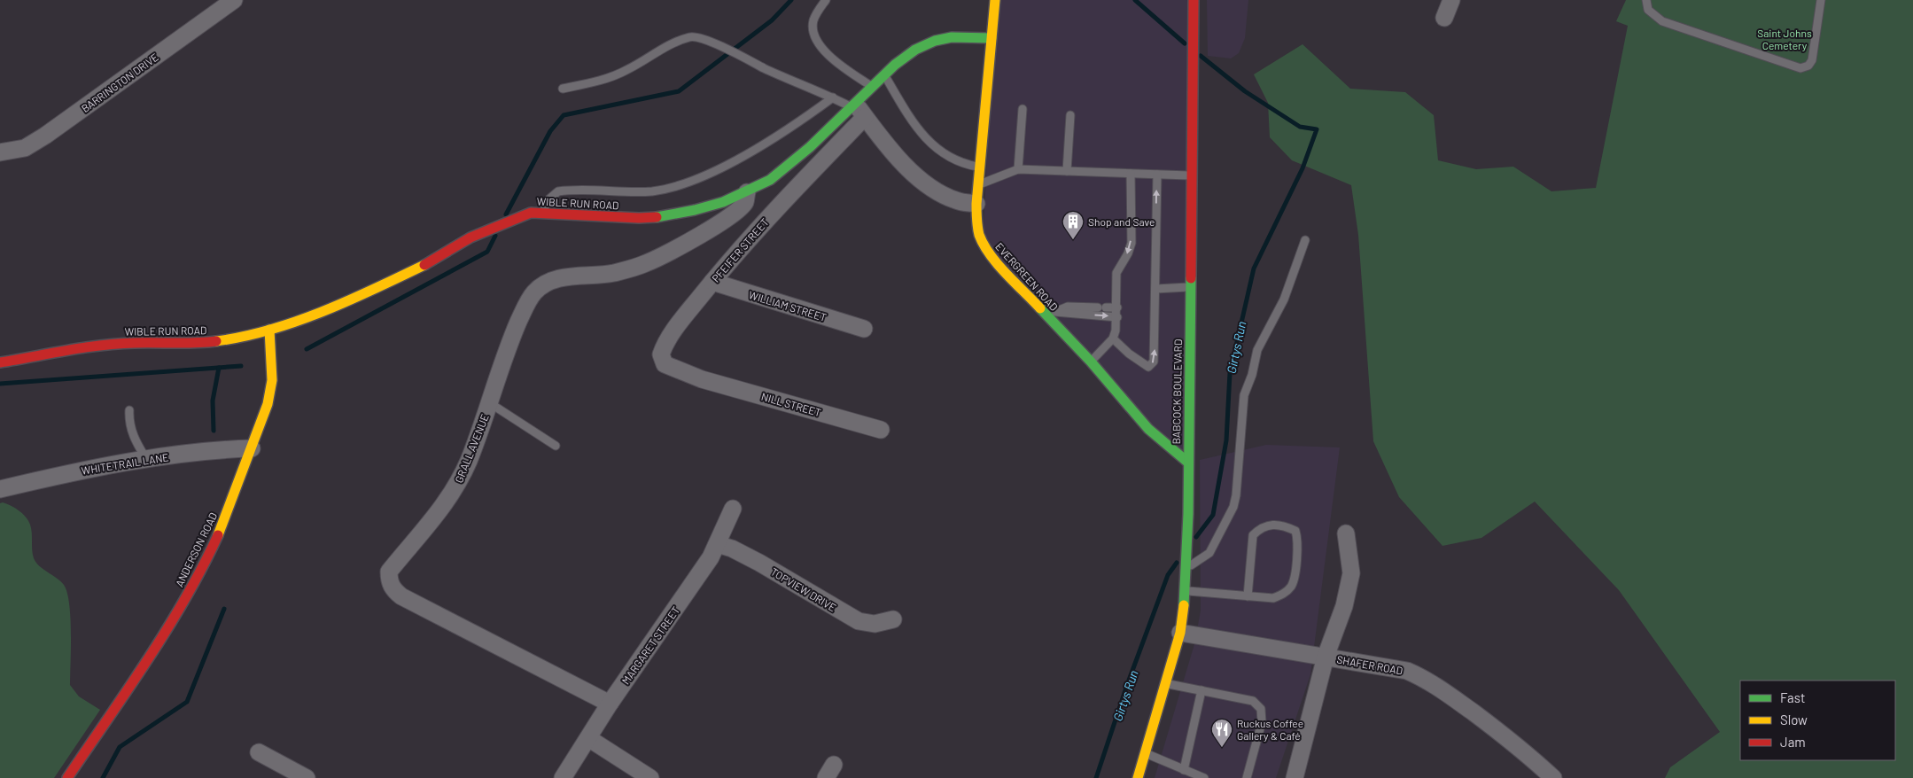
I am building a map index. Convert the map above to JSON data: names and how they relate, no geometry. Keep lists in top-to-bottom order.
{
  "streets": {
    "street": [
      "BARRINGTON DRIVE",
      "WIBLE RUN ROAD",
      "PFEIFER STREET",
      "EVERGREEN ROAD",
      "WILLIAM STREET",
      "BABCOCK BOULEVARD",
      "NILL STREET",
      "GRALL AVENUE",
      "WHITETRAIL LANE",
      "ANDERSON ROAD",
      "TOPVIEW DRIVE",
      "MARGARET STREET",
      "SHAFER ROAD"
    ]
  },
  "crossings": [
    ["WIBLE RUN ROAD", "EVERGREEN ROAD"],
    ["WIBLE RUN ROAD", "GRALL AVENUE"],
    ["WIBLE RUN ROAD", "ANDERSON ROAD"],
    ["PFEIFER STREET", "WILLIAM STREET"],
    ["PFEIFER STREET", "NILL STREET"],
    ["EVERGREEN ROAD", "BABCOCK BOULEVARD"],
    ["BABCOCK BOULEVARD", "SHAFER ROAD"],
    ["GRALL AVENUE", "MARGARET STREET"],
    ["WHITETRAIL LANE", "ANDERSON ROAD"],
    ["TOPVIEW DRIVE", "MARGARET STREET"]
  ],
  "water": ["Girtys Run"],
  "parks": ["Saint Johns Cemetery"],
  "places": {
    "building": ["Shop and Save"],
    "restaurant": ["Ruckus Coffee Gallery & Café"]
  },
  "legend": ["Fast", "Slow", "Jam"]
}
